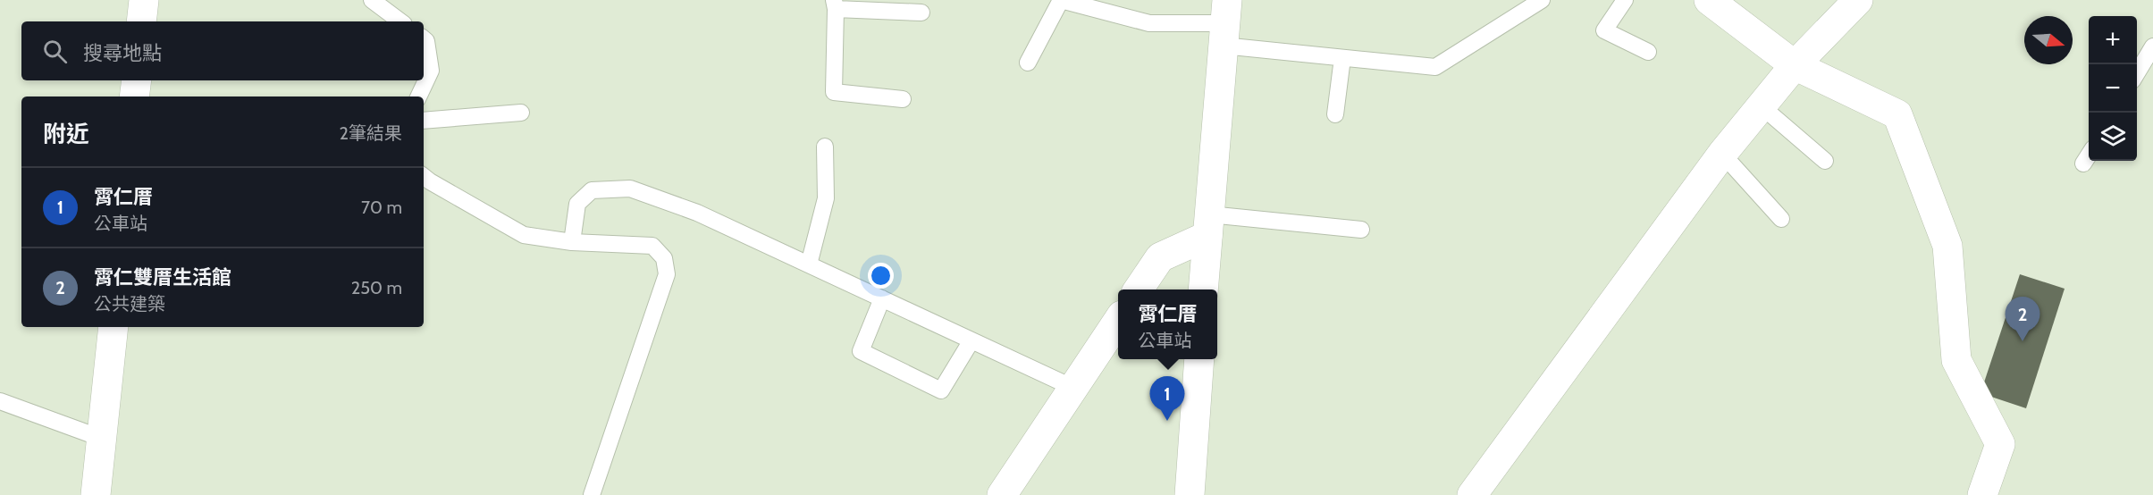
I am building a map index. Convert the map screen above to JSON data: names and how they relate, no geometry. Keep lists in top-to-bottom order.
{
  "north": "right",
  "page": {
    "map_buttons": ["+", "−"],
    "search": "搜尋地點",
    "heading": ["附近", "2筆結果"],
    "list": [
      {
        "mark": "1",
        "name": "霄仁厝",
        "note": "公車站",
        "value": "70 m"
      },
      {
        "mark": "2",
        "name": "霄仁雙厝生活館",
        "note": "公共建築",
        "value": "250 m"
      }
    ],
    "popup": ["霄仁厝", "公車站"],
    "pins": ["2", "1"]
  }
}
